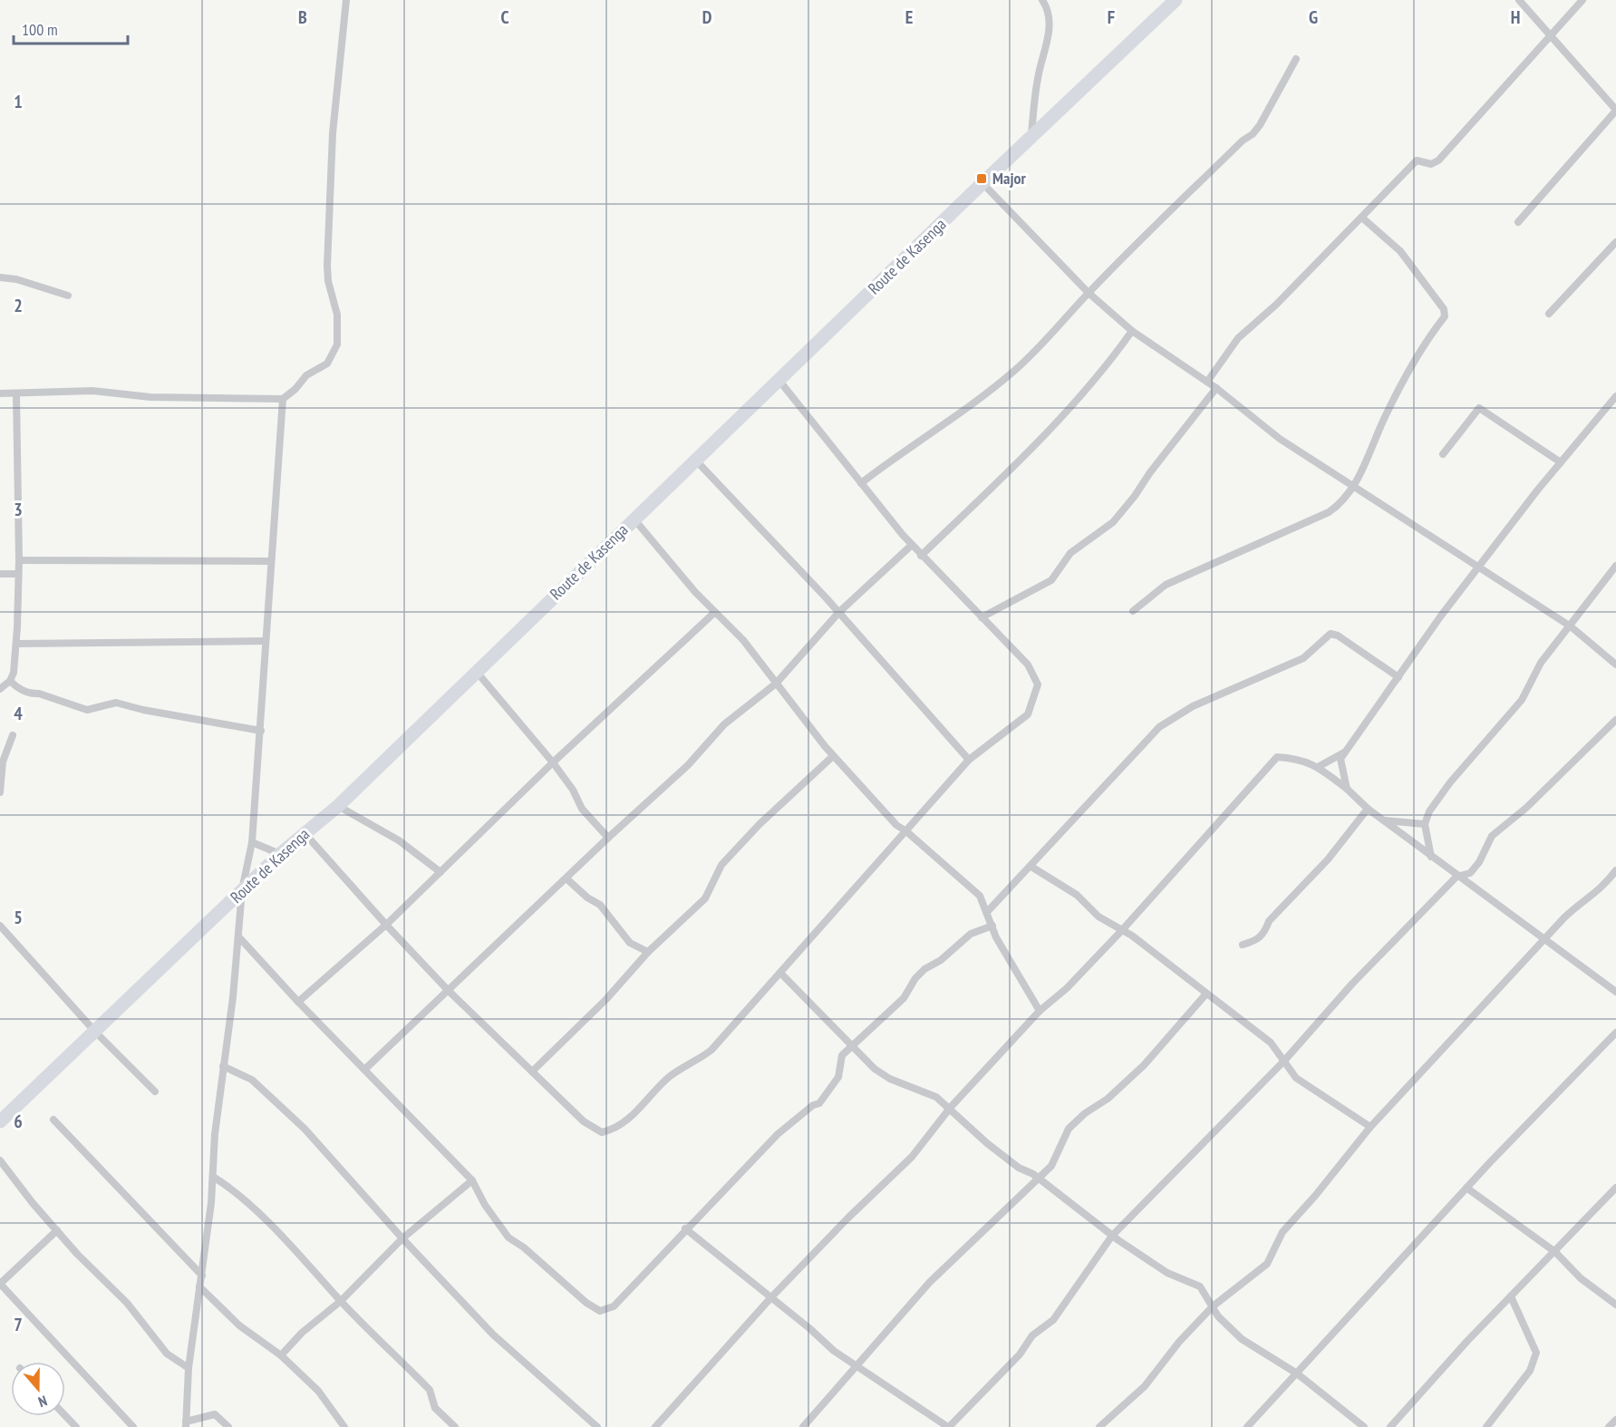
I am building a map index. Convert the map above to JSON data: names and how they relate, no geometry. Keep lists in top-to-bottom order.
{
  "streets": {
    "highway": ["Route de Kasenga"]
  },
  "places": {
    "transit": ["Major"]
  },
  "scale_bar": "100 m",
  "north": "bottom",
  "grid": {
    "columns": [
      "B",
      "C",
      "D",
      "E",
      "F",
      "G",
      "H"
    ],
    "rows": [
      "1",
      "2",
      "3",
      "4",
      "5",
      "6",
      "7"
    ]
  }
}
